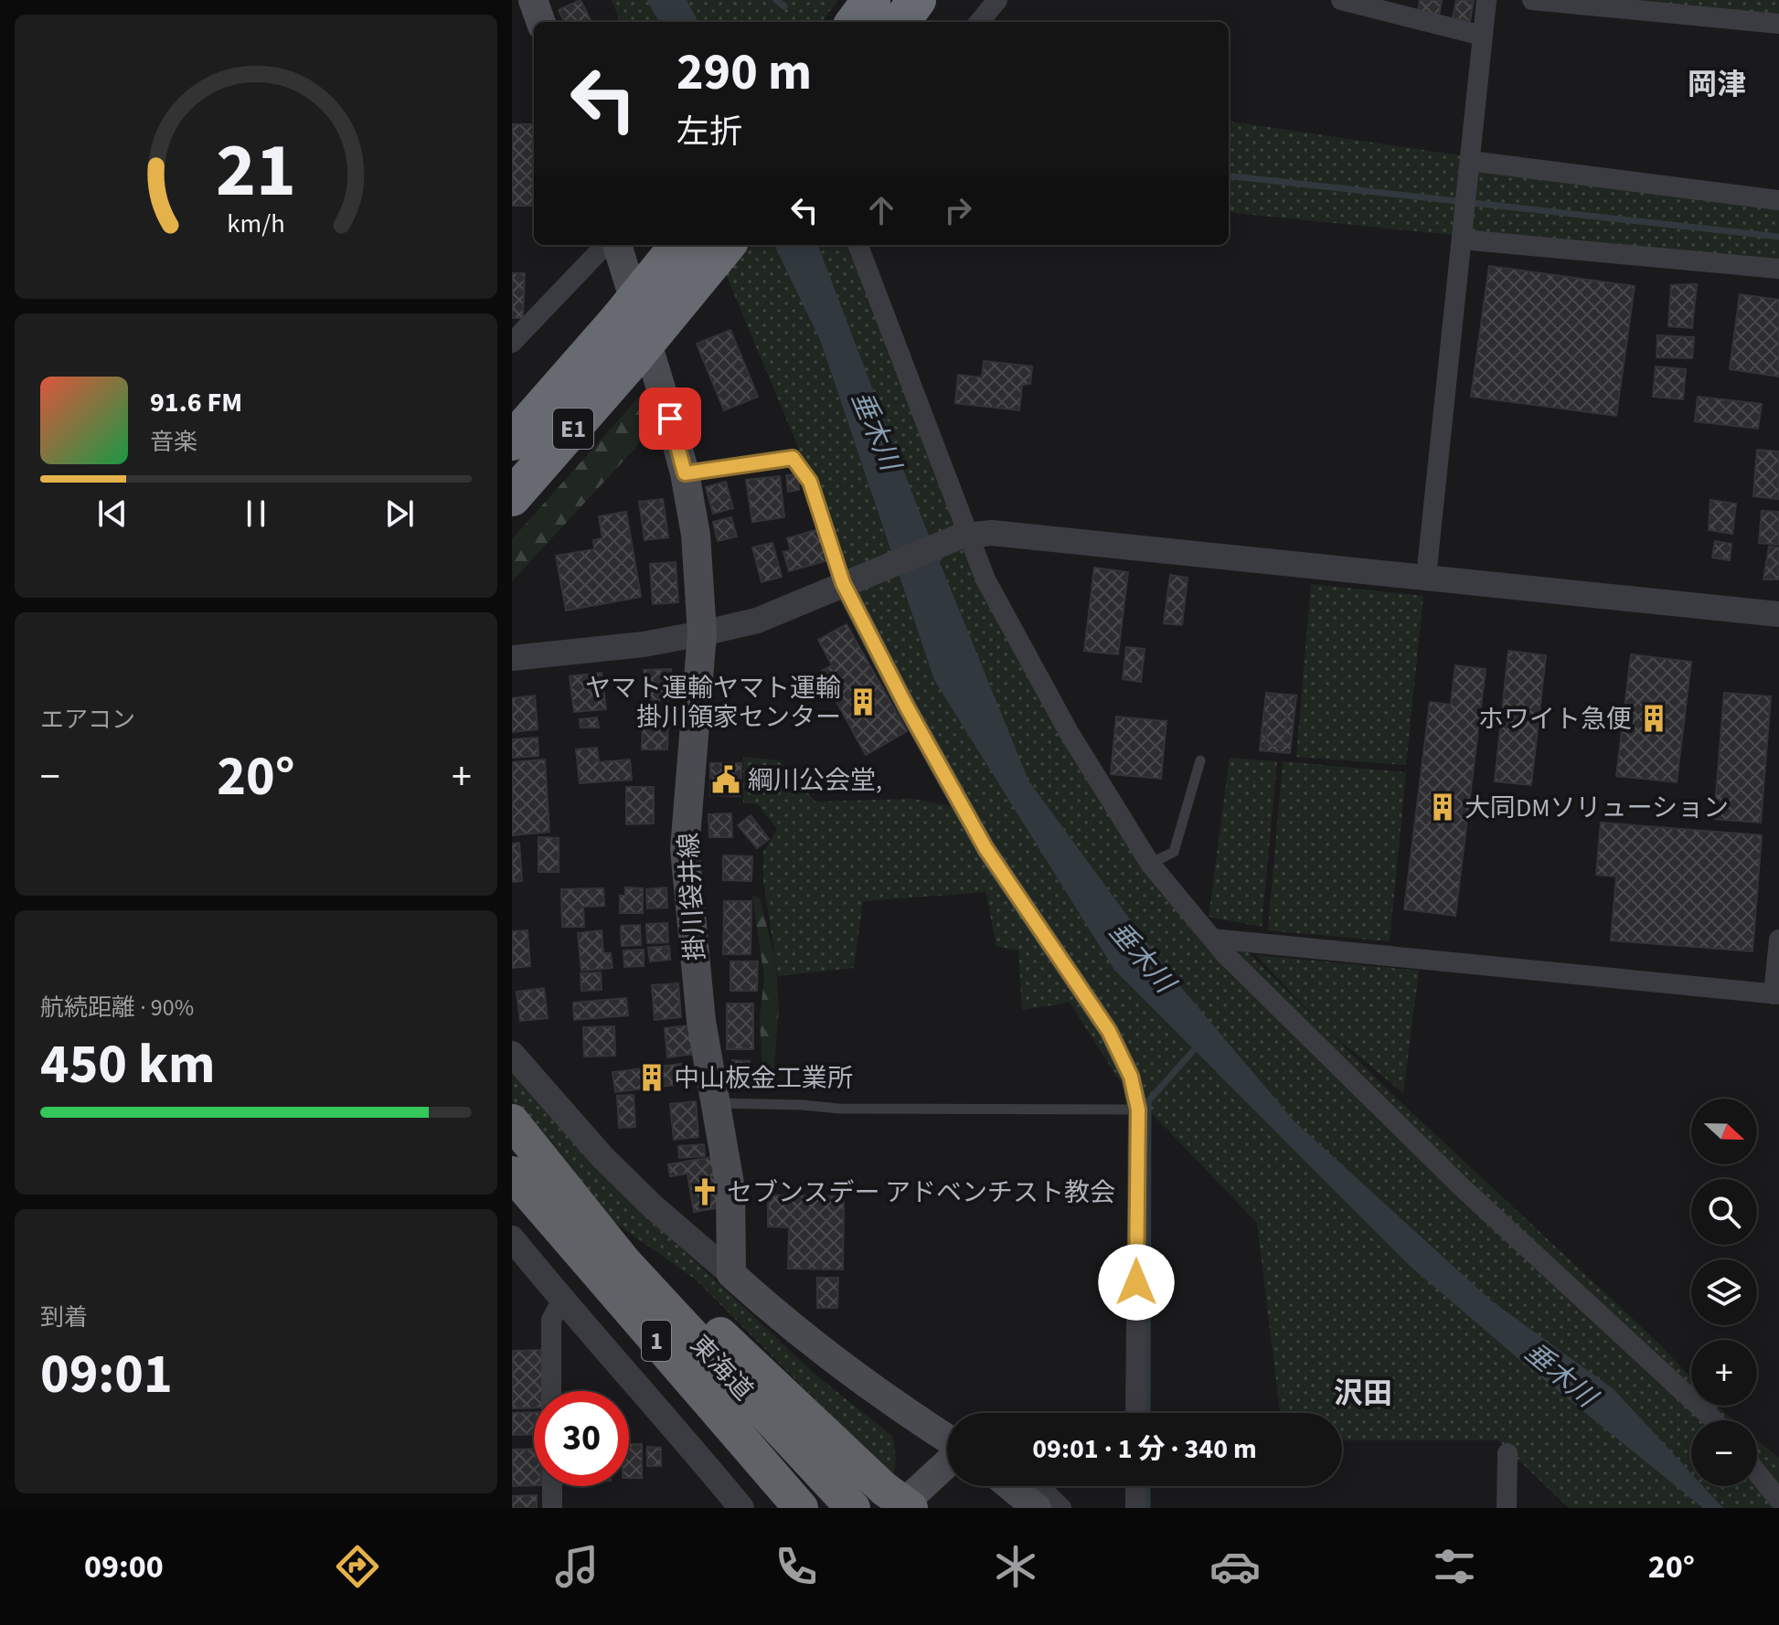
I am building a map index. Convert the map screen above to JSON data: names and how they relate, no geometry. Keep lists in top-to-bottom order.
{
  "streets": {
    "highway": ["E1", "1", "東海道"],
    "main road": ["掛川袋井線"]
  },
  "crossings": [
    ["1", "東海道"]
  ],
  "districts": ["岡津", "沢田"],
  "water": ["垂木川"],
  "places": {
    "building": [
      "ヤマト運輸ヤマト運輸 掛川領家センター",
      "ホワイト急便",
      "大同DMソリューション",
      "中山板金工業所"
    ],
    "public building": ["綱川公会堂,"],
    "church": ["セブンスデー アドベンチスト教会"]
  },
  "north": "right",
  "page": {
    "turn": ["290 m", "左折"],
    "song": ["91.6 FM", "音楽"],
    "tile": [
      "エアコン",
      ["航続距離 · 90%", "450 km"],
      ["到着", "09:01"]
    ],
    "heat": ["−", "20°", "+"],
    "map_buttons": ["+", "−"],
    "limit": "30",
    "trip": "09:01 · 1 分 · 340 m",
    "tabs": ["09:00", "20°"],
    "gauge": ["21", "km/h"]
  }
}
